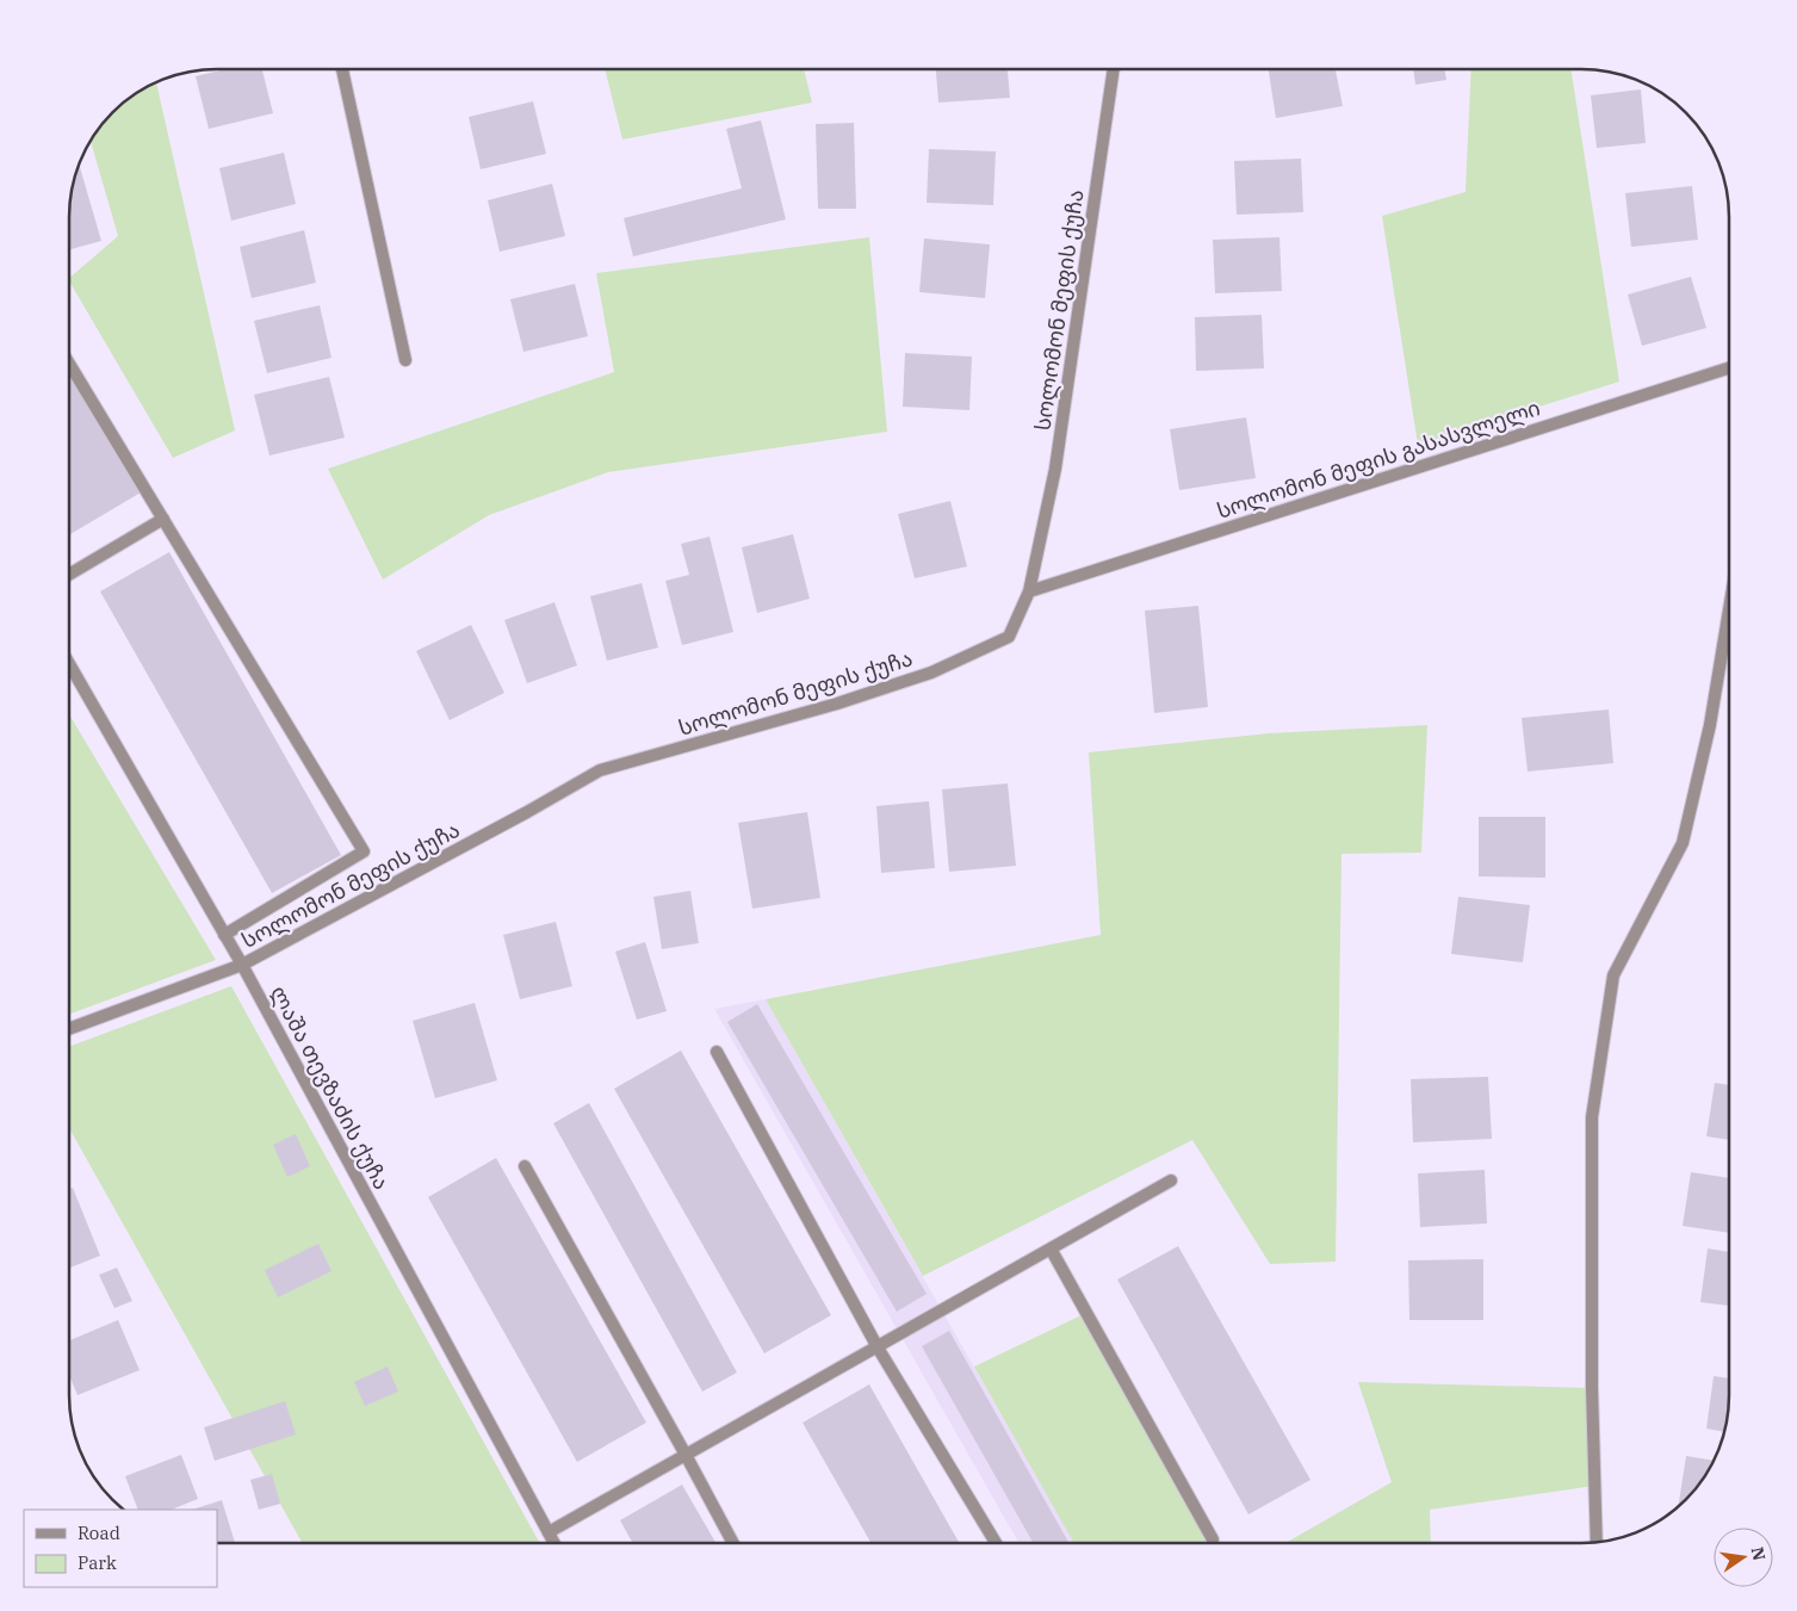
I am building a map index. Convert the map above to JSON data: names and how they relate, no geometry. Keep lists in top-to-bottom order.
{
  "streets": {
    "street": ["სოლომონ მეფის ქუჩა", "სოლომონ მეფის გასასვლელი", "ლაშა თევზაძის ქუჩა"]
  },
  "crossings": [
    ["სოლომონ მეფის ქუჩა", "სოლომონ მეფის გასასვლელი"],
    ["სოლომონ მეფის ქუჩა", "ლაშა თევზაძის ქუჩა"]
  ],
  "legend": ["Road", "Park"],
  "north": "right"
}
